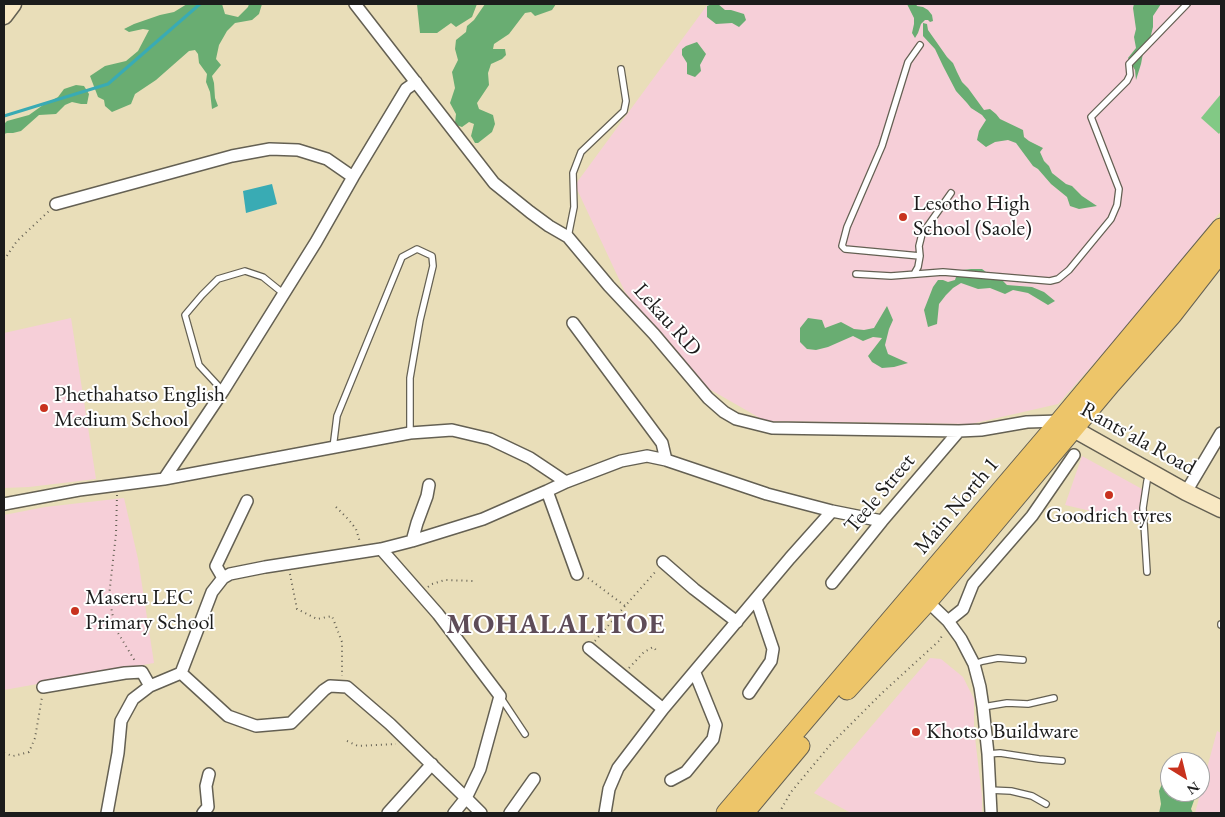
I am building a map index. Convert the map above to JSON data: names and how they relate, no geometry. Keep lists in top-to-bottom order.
{
  "streets": {
    "main road": ["Main North 1"],
    "street": ["Lekau RD", "Rants'ala Road", "Teele Street"]
  },
  "crossings": [
    ["Lekau RD", "Rants'ala Road"],
    ["Lekau RD", "Teele Street"],
    ["Lekau RD", "Main North 1"],
    ["Rants'ala Road", "Main North 1"]
  ],
  "districts": ["MOHALALITOE"],
  "places": [
    "Lesotho High School (Saole)",
    "Phethahatso English Medium School",
    "Goodrich tyres",
    "Maseru LEC Primary School",
    "Khotso Buildware"
  ],
  "north": "bottom right"
}
